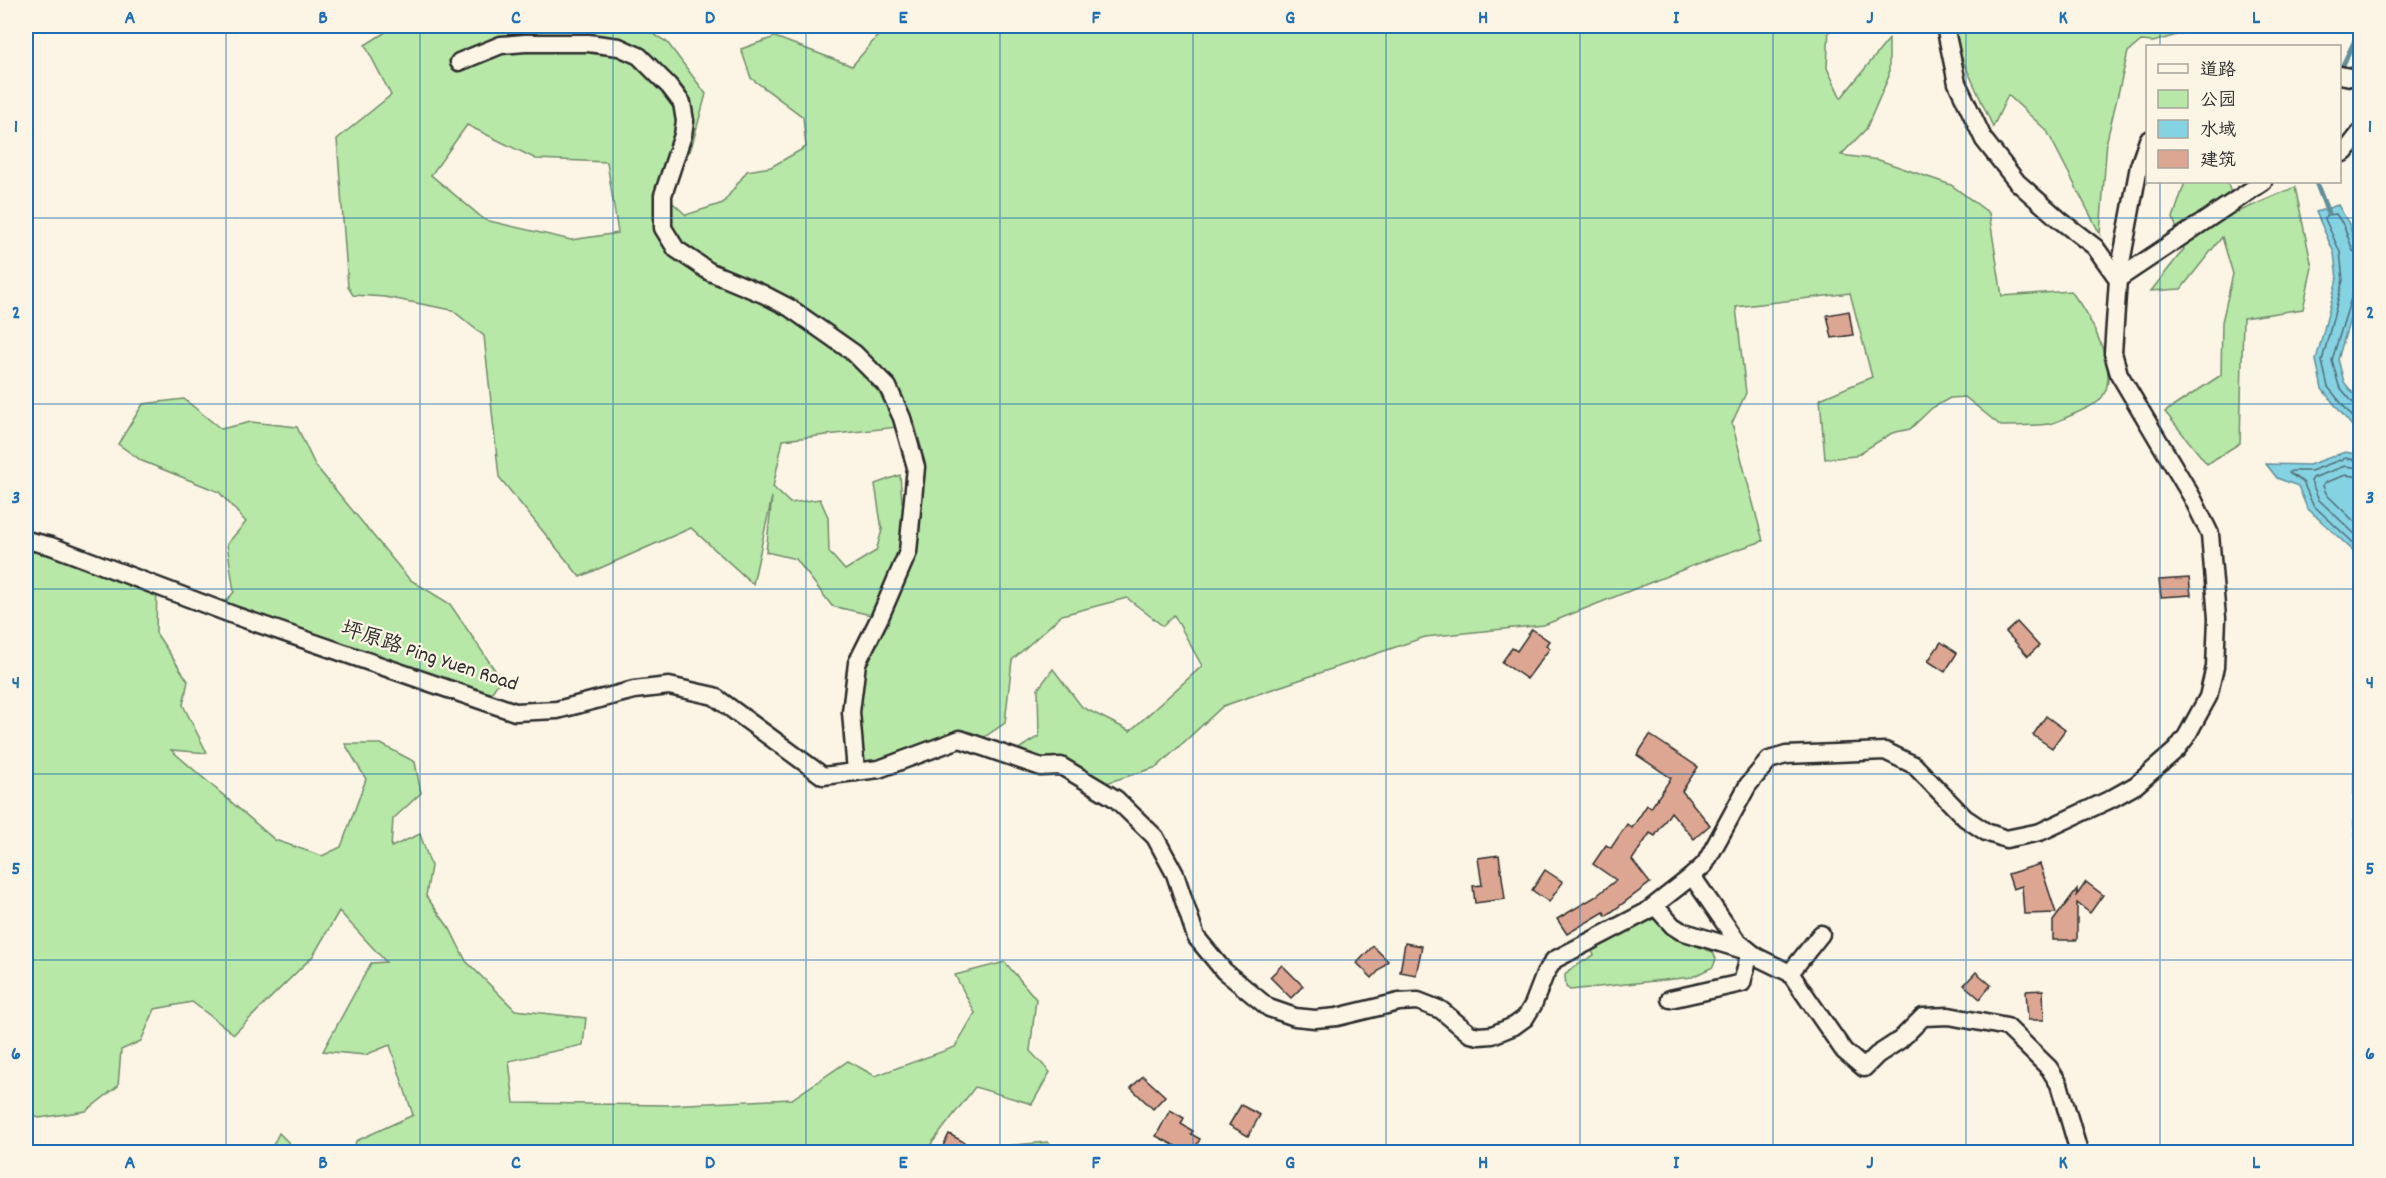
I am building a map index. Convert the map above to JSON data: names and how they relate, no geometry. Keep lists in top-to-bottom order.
{
  "streets": {
    "street": ["坪原路 Ping Yuen Road"]
  },
  "legend": [
    "道路",
    "公园",
    "水域",
    "建筑"
  ],
  "grid": {
    "columns": [
      "A",
      "B",
      "C",
      "D",
      "E",
      "F",
      "G",
      "H",
      "I",
      "J",
      "K",
      "L"
    ],
    "rows": [
      "1",
      "2",
      "3",
      "4",
      "5",
      "6"
    ]
  }
}
